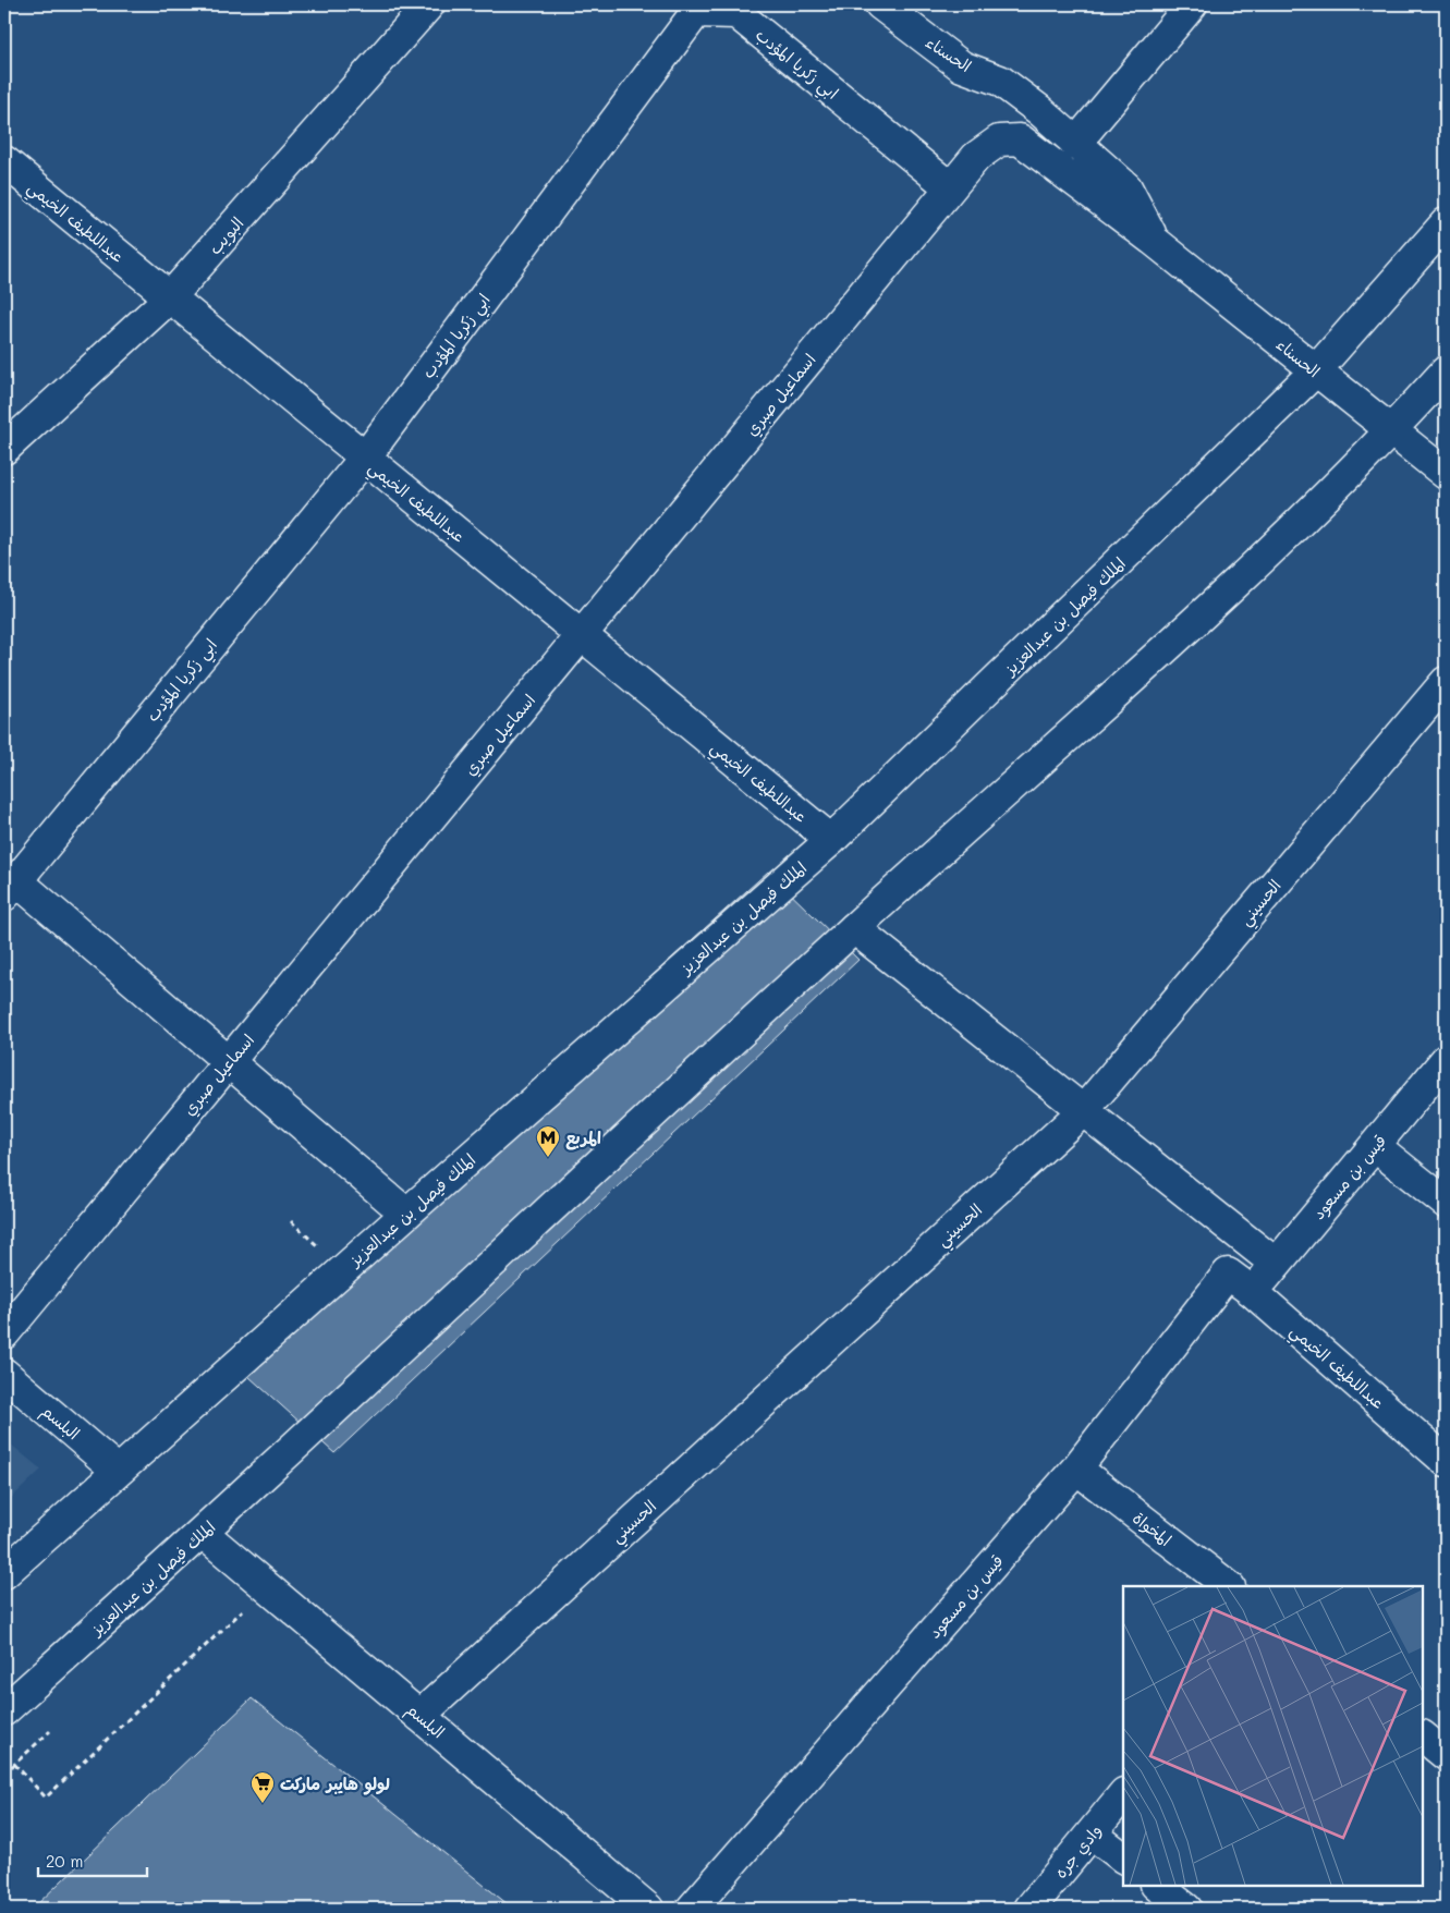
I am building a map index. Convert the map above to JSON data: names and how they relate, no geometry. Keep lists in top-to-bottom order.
{
  "streets": {
    "street": [
      "الحسناء",
      "ابي زكريا المؤدب",
      "عبداللطيف الخيمي",
      "البويب",
      "اسماعيل صبري",
      "الملك فيصل بن عبدالعزيز",
      "الحسيني",
      "قيس بن مسعود",
      "البلسم",
      "المخواة",
      "وادي جره"
    ]
  },
  "crossings": [
    ["الحسناء", "اسماعيل صبري"],
    ["الحسناء", "الملك فيصل بن عبدالعزيز"],
    ["ابي زكريا المؤدب", "عبداللطيف الخيمي"],
    ["ابي زكريا المؤدب", "اسماعيل صبري"],
    ["عبداللطيف الخيمي", "البويب"],
    ["عبداللطيف الخيمي", "اسماعيل صبري"],
    ["عبداللطيف الخيمي", "الملك فيصل بن عبدالعزيز"],
    ["عبداللطيف الخيمي", "قيس بن مسعود"],
    ["الملك فيصل بن عبدالعزيز", "البلسم"],
    ["الحسيني", "البلسم"],
    ["قيس بن مسعود", "المخواة"]
  ],
  "places": {
    "metro station": ["المربع"],
    "supermarket": ["لولو هايبر ماركت"]
  },
  "scale_bar": "20 m"
}
